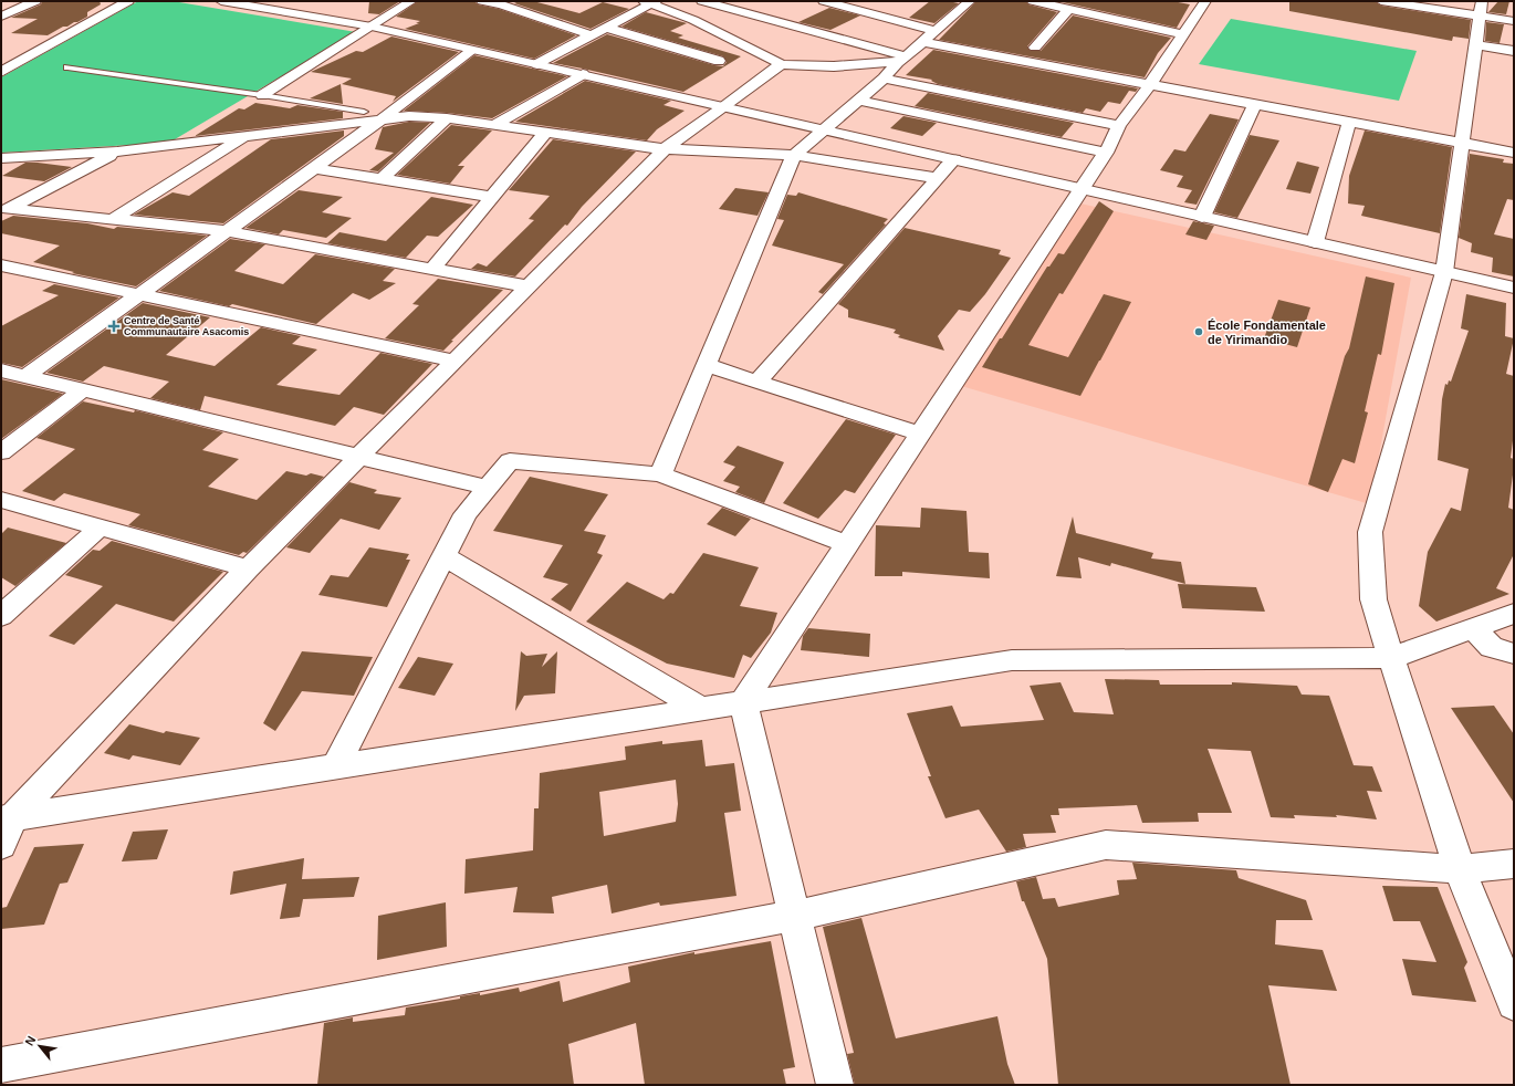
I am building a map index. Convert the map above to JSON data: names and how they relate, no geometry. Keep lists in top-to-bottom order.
{
  "places": {
    "health": ["Centre de Santé Communautaire Asacomis"],
    "other": ["École Fondamentale de Yirimandio"]
  },
  "north": "top left"
}
